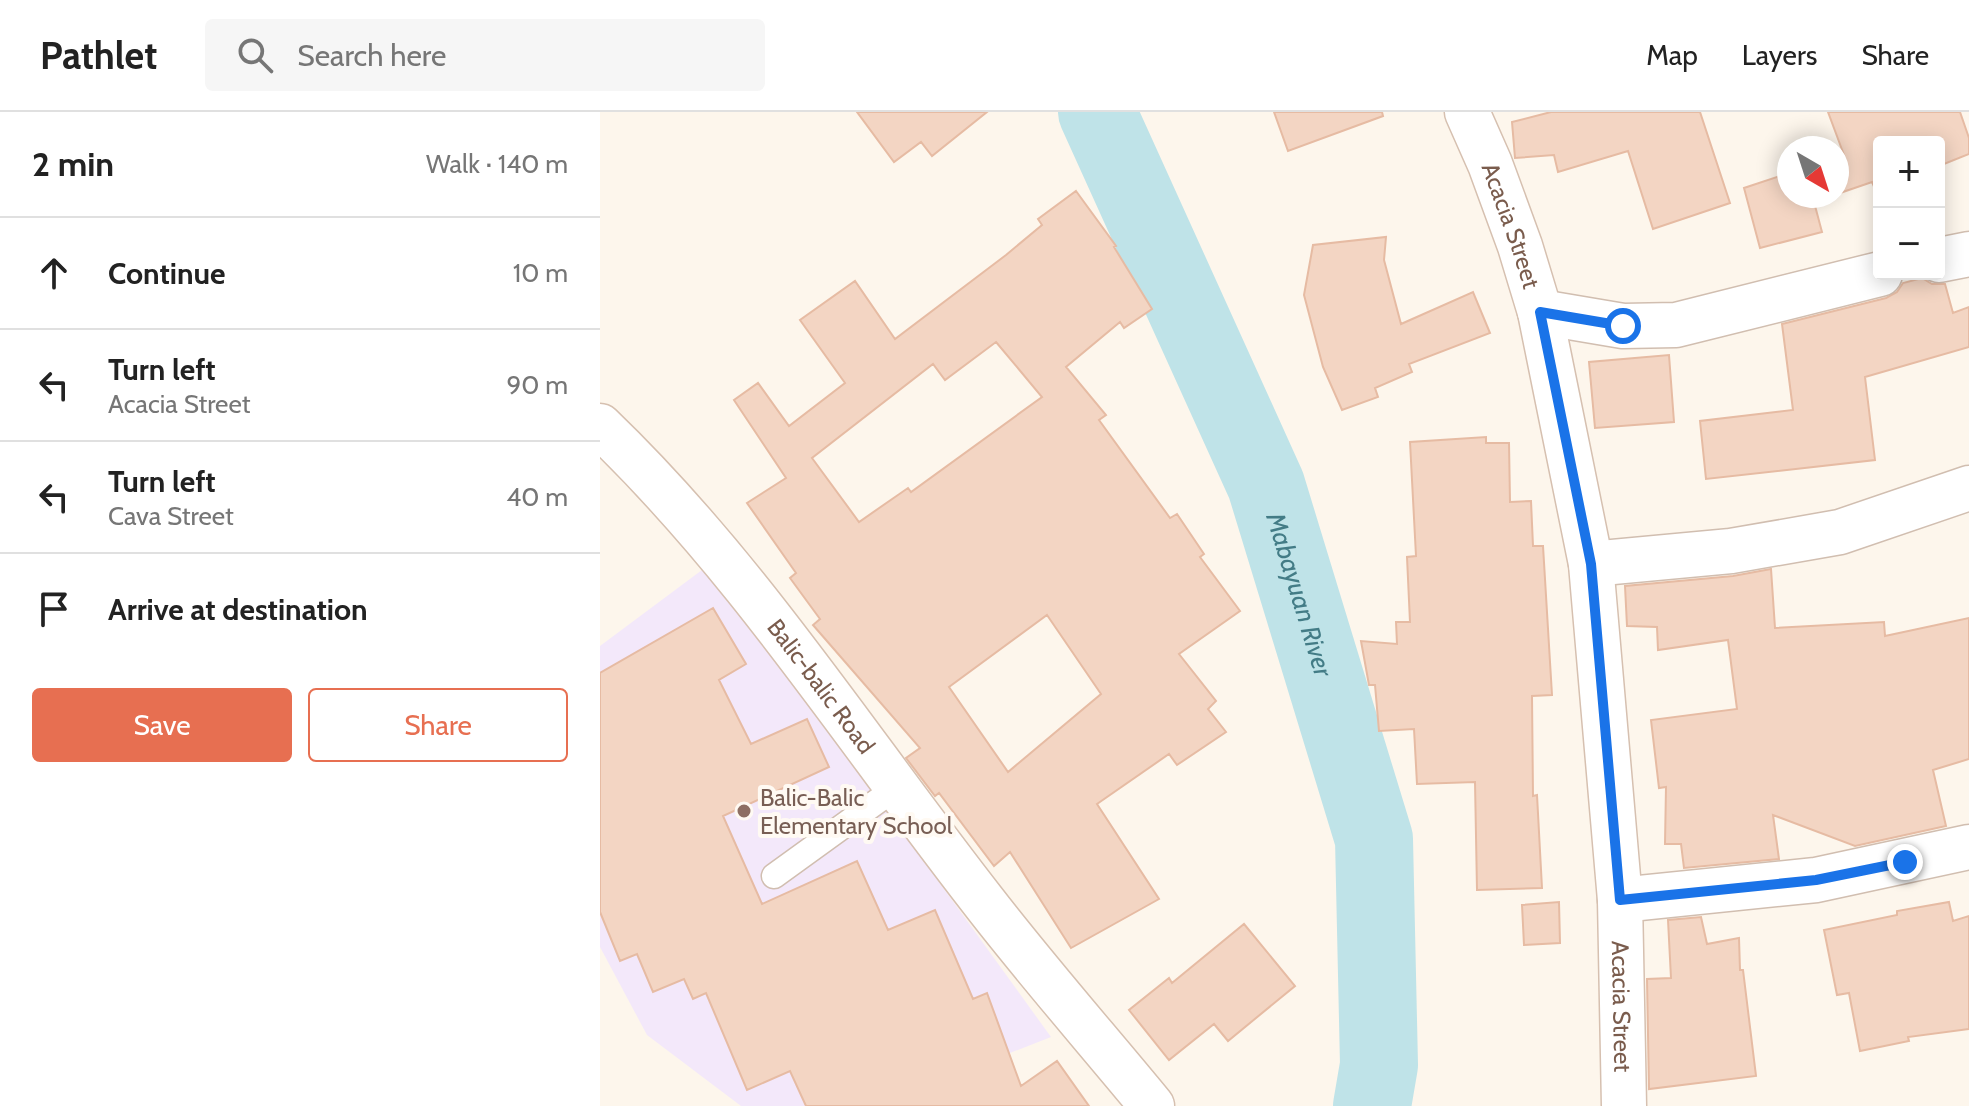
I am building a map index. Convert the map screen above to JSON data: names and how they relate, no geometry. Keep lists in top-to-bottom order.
{
  "streets": {
    "main road": ["Acacia Street", "Balic-balic Road"]
  },
  "water": ["Mabayuan River"],
  "places": ["Balic-Balic Elementary School"],
  "north": "bottom right",
  "page": {
    "header": "Pathlet",
    "search": "Search here",
    "nav": ["Map", "Layers", "Share"],
    "heading": ["2 min", "Walk · 140 m"],
    "map_buttons": ["+", "−"],
    "list": [
      ["Continue", "10 m"],
      ["Turn left", "Acacia Street", "90 m"],
      ["Turn left", "Cava Street", "40 m"],
      "Arrive at destination"
    ],
    "buttons": ["Save", "Share"]
  }
}
